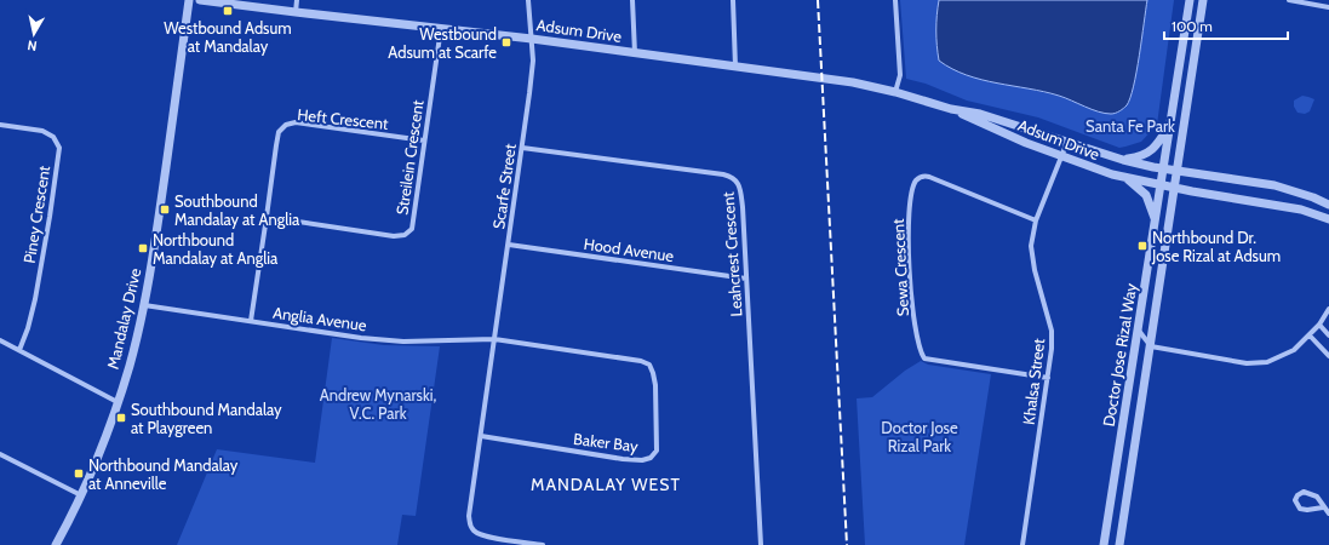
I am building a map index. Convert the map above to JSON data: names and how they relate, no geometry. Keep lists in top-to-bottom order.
{
  "streets": {
    "street": [
      "Adsum Drive",
      "Heft Crescent",
      "Streilein Crescent",
      "Scarfe Street",
      "Piney Crescent",
      "Hood Avenue",
      "Leahcrest Crescent",
      "Sewa Crescent",
      "Mandalay Drive",
      "Anglia Avenue",
      "Doctor Jose Rizal Way",
      "Khalsa Street",
      "Baker Bay"
    ]
  },
  "crossings": [
    ["Adsum Drive", "Streilein Crescent"],
    ["Adsum Drive", "Scarfe Street"],
    ["Adsum Drive", "Doctor Jose Rizal Way"],
    ["Adsum Drive", "Khalsa Street"],
    ["Heft Crescent", "Streilein Crescent"],
    ["Heft Crescent", "Anglia Avenue"],
    ["Scarfe Street", "Hood Avenue"],
    ["Scarfe Street", "Leahcrest Crescent"],
    ["Scarfe Street", "Anglia Avenue"],
    ["Scarfe Street", "Baker Bay"],
    ["Hood Avenue", "Leahcrest Crescent"],
    ["Sewa Crescent", "Khalsa Street"],
    ["Mandalay Drive", "Anglia Avenue"],
    ["Anglia Avenue", "Baker Bay"]
  ],
  "districts": ["MANDALAY WEST"],
  "parks": ["Santa Fe Park", "Andrew Mynarski, V.C. Park", "Doctor Jose Rizal Park"],
  "places": {
    "transit": [
      "Westbound Adsum at Mandalay",
      "Westbound Adsum at Scarfe",
      "Southbound Mandalay at Anglia",
      "Northbound Dr. Jose Rizal at Adsum",
      "Northbound Mandalay at Anglia",
      "Southbound Mandalay at Playgreen",
      "Northbound Mandalay at Anneville"
    ]
  },
  "scale_bar": "100 m",
  "north": "bottom"
}
